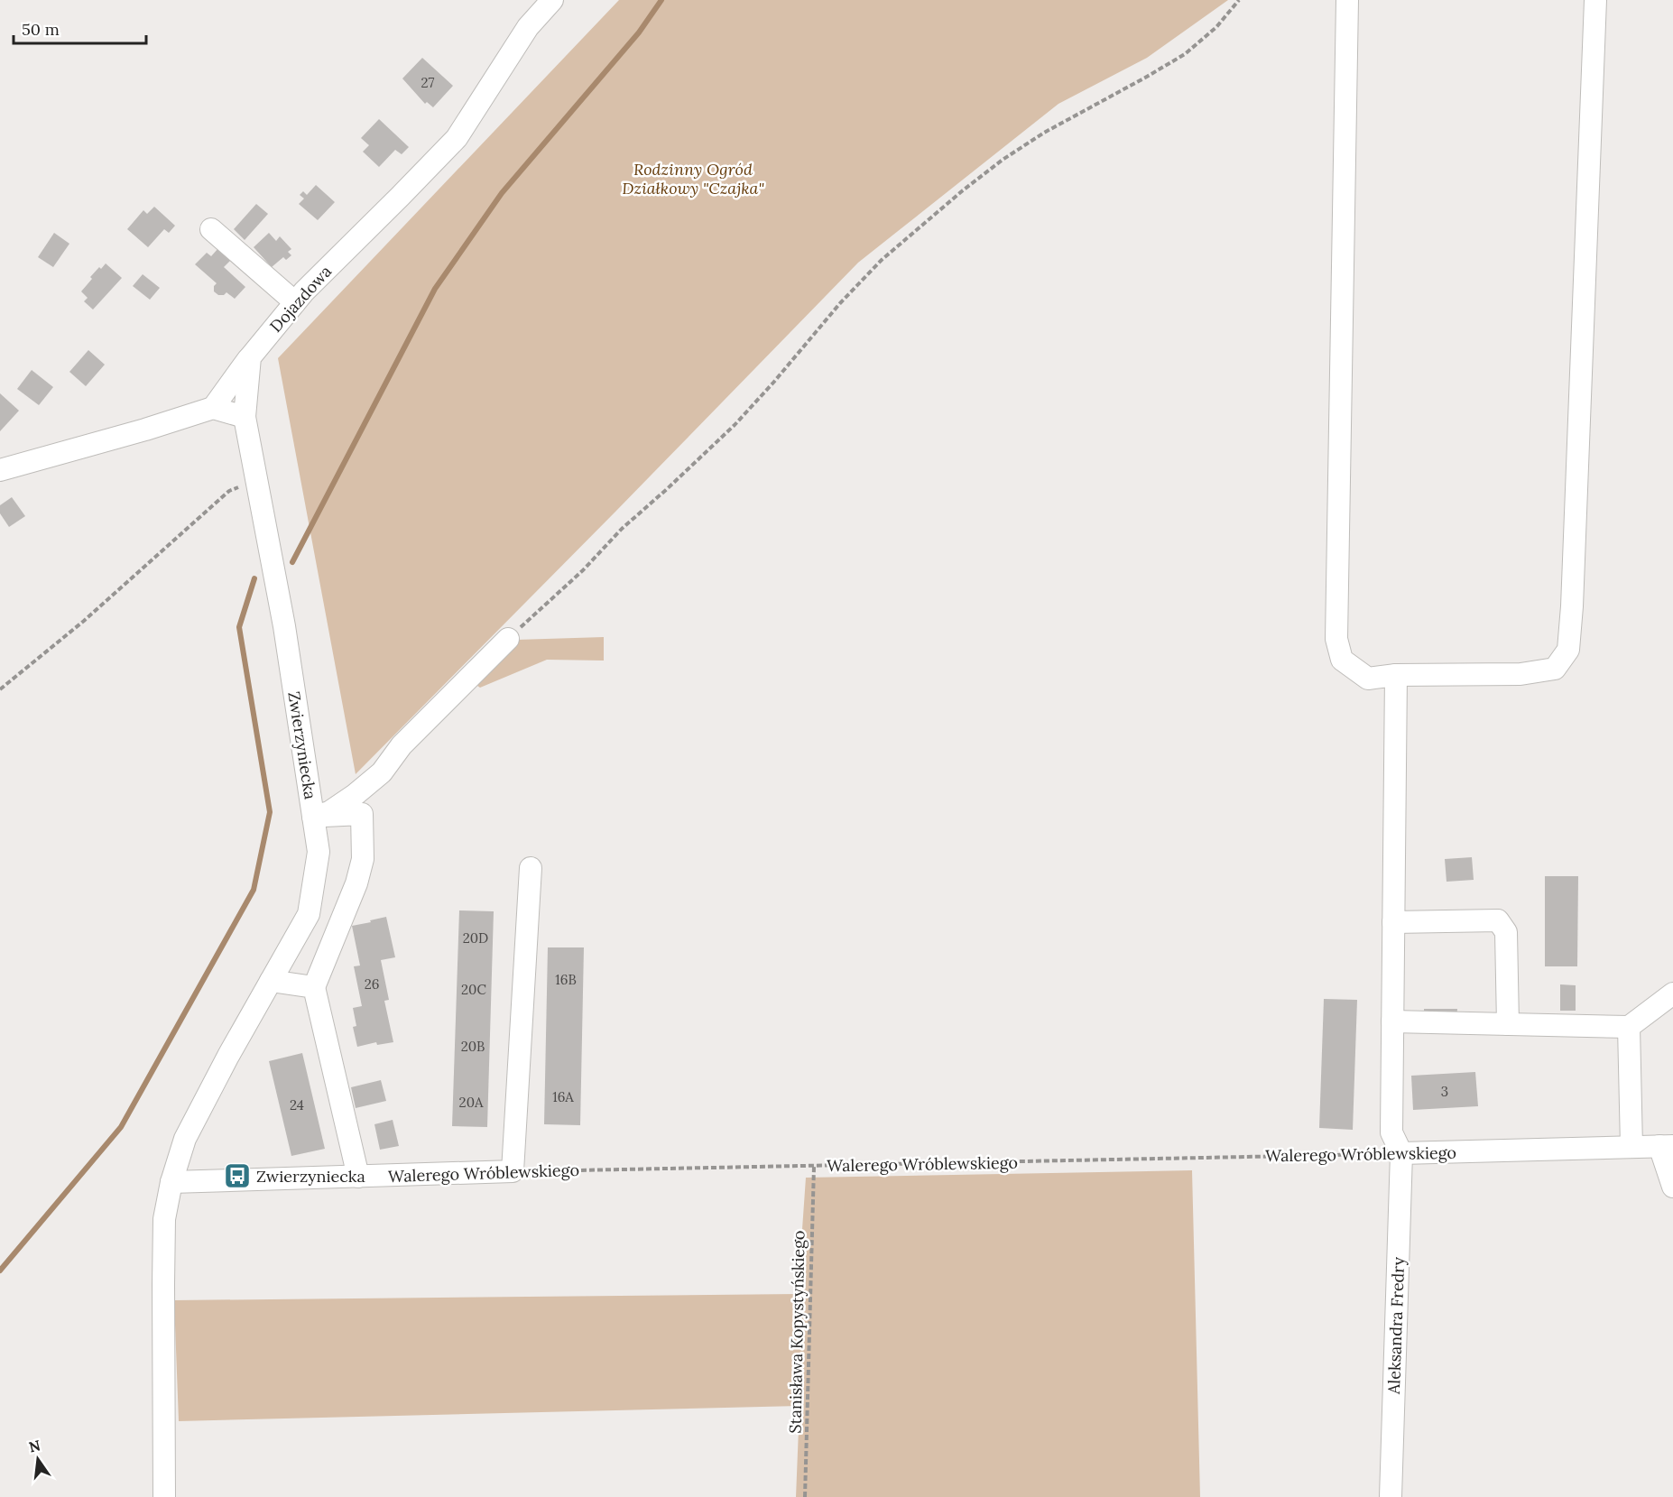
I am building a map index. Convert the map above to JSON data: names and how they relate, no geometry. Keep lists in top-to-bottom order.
{
  "streets": {
    "street": [
      "Dojazdowa",
      "Zwierzyniecka",
      "Walerego Wróblewskiego",
      "Aleksandra Fredry"
    ],
    "path": ["Stanisława Kopystyńskiego"]
  },
  "crossings": [
    ["Zwierzyniecka", "Walerego Wróblewskiego"],
    ["Walerego Wróblewskiego", "Aleksandra Fredry"],
    ["Walerego Wróblewskiego", "Stanisława Kopystyńskiego"]
  ],
  "parks": ["Rodzinny Ogród Działkowy \"Czajka\""],
  "places": {
    "bus stop": ["Zwierzyniecka"]
  },
  "house_numbers": [
    "27",
    "20D",
    "16B",
    "26",
    "20C",
    "20B",
    "3",
    "16A",
    "20A",
    "24"
  ],
  "scale_bar": "50 m",
  "north": "top"
}
